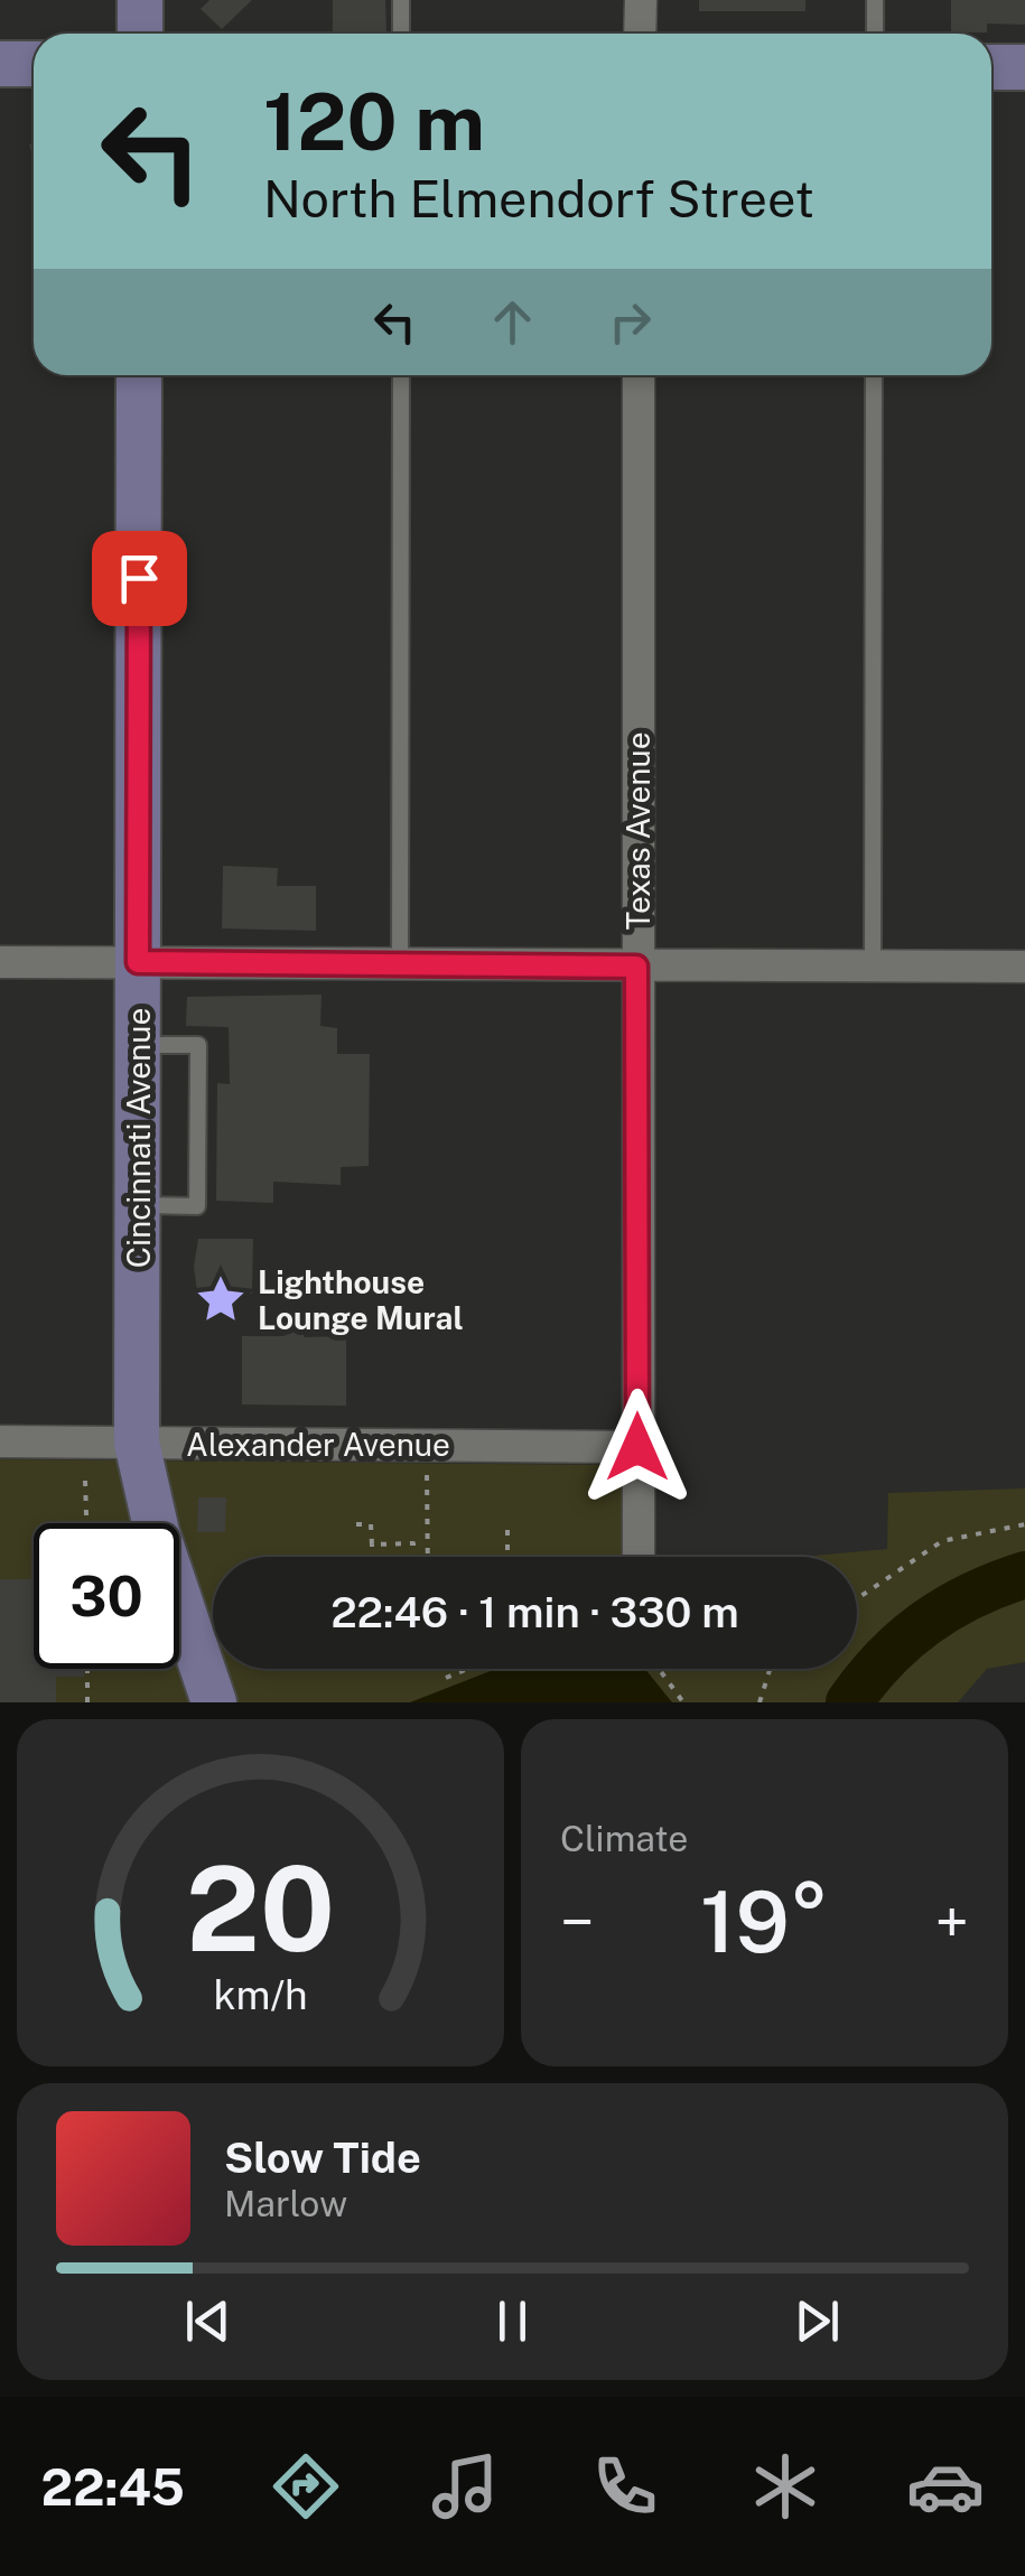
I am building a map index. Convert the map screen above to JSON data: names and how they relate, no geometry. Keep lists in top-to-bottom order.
{
  "streets": {
    "street": ["Texas Avenue", "Cincinnati Avenue", "Alexander Avenue"]
  },
  "crossings": [
    ["Texas Avenue", "Alexander Avenue"],
    ["Cincinnati Avenue", "Alexander Avenue"]
  ],
  "places": {
    "place": ["Lighthouse Lounge Mural"]
  },
  "page": {
    "turn": ["120 m", "North Elmendorf Street"],
    "limit": "30",
    "trip": "22:46 · 1 min · 330 m",
    "tile": "Climate",
    "heat": ["−", "19°", "+"],
    "song": ["Slow Tide", "Marlow"],
    "tabs": "22:45",
    "gauge": ["20", "km/h"]
  }
}
